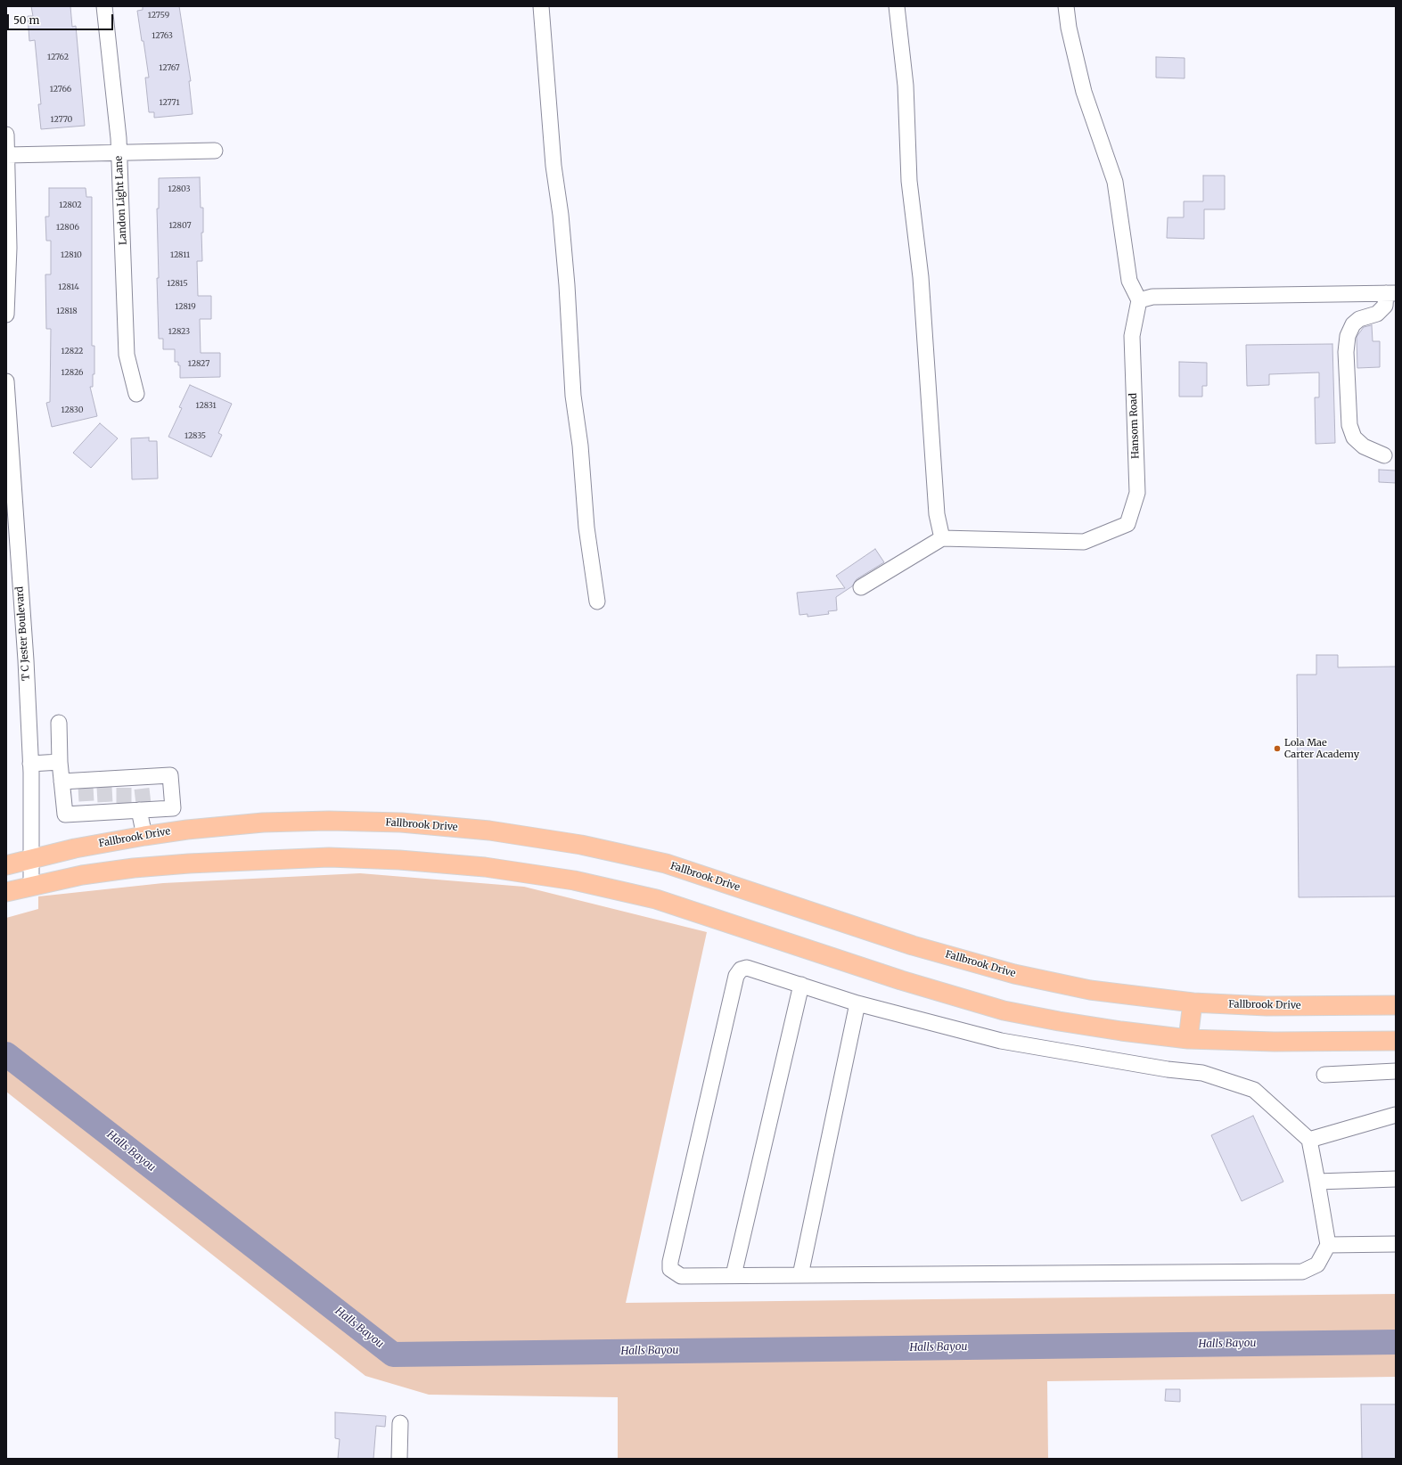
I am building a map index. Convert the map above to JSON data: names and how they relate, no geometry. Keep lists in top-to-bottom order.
{
  "streets": {
    "main road": ["Fallbrook Drive"],
    "street": ["Landon Light Lane", "Hansom Road", "T C Jester Boulevard"]
  },
  "crossings": [
    ["T C Jester Boulevard", "Fallbrook Drive"]
  ],
  "water": ["Halls Bayou"],
  "places": ["Lola Mae Carter Academy"],
  "house_numbers": [
    "12759",
    "12763",
    "12762",
    "12767",
    "12766",
    "12771",
    "12770",
    "12803",
    "12802",
    "12807",
    "12806",
    "12810",
    "12811",
    "12815",
    "12814",
    "12819",
    "12818",
    "12823",
    "12822",
    "12827",
    "12826",
    "12831",
    "12830",
    "12835"
  ],
  "scale_bar": "50 m"
}
